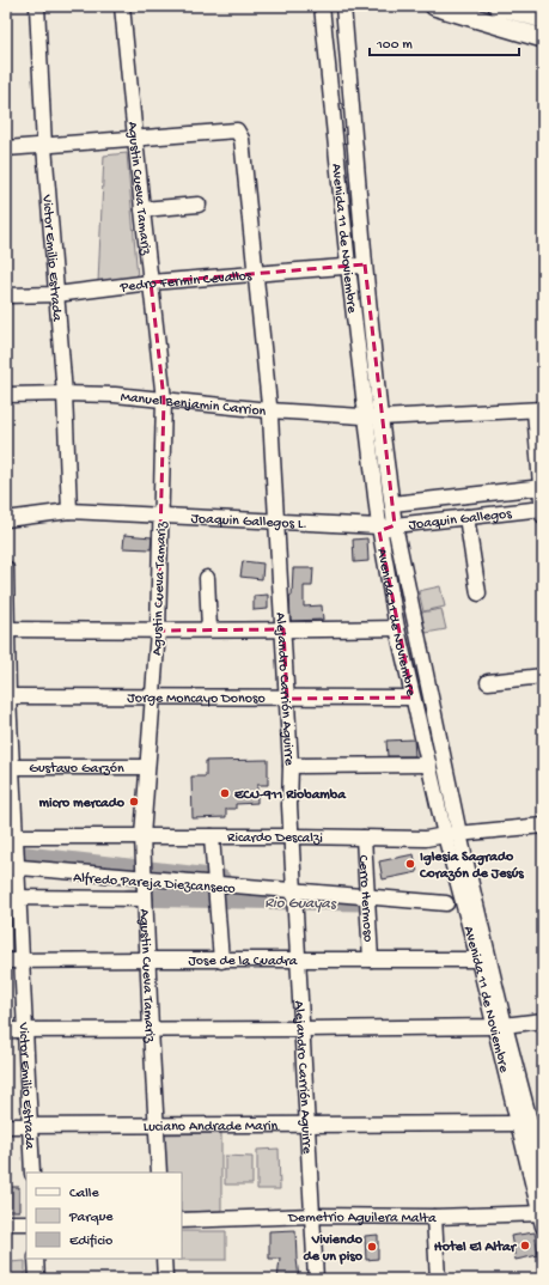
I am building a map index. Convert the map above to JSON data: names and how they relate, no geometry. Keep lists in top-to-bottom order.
{
  "streets": {
    "street": [
      "Agustin Cueva Tamariz",
      "Avenida 11 de Noviembre",
      "Victor Emilio Estrada",
      "Pedro Fermin Cevallos",
      "Manuel Benjamin Carrion",
      "Joaquin Gallegos",
      "Joaquin Gallegos L.",
      "Alejandro Carrión Aguirre",
      "Jorge Moncayo Donoso",
      "Gustavo Garzón",
      "Ricardo Descalzi",
      "Alfredo Pareja Diezcanseco",
      "Cerro Hermoso",
      "Jose de la Cuadra",
      "Luciano Andrade Marin",
      "Demetrio Aguilera Malta"
    ]
  },
  "crossings": [
    ["Agustin Cueva Tamariz", "Pedro Fermin Cevallos"],
    ["Agustin Cueva Tamariz", "Manuel Benjamin Carrion"],
    ["Agustin Cueva Tamariz", "Joaquin Gallegos L."],
    ["Agustin Cueva Tamariz", "Alejandro Carrión Aguirre"],
    ["Agustin Cueva Tamariz", "Jorge Moncayo Donoso"],
    ["Agustin Cueva Tamariz", "Gustavo Garzón"],
    ["Agustin Cueva Tamariz", "Ricardo Descalzi"],
    ["Agustin Cueva Tamariz", "Jose de la Cuadra"],
    ["Agustin Cueva Tamariz", "Luciano Andrade Marin"],
    ["Avenida 11 de Noviembre", "Pedro Fermin Cevallos"],
    ["Avenida 11 de Noviembre", "Manuel Benjamin Carrion"],
    ["Avenida 11 de Noviembre", "Joaquin Gallegos"],
    ["Avenida 11 de Noviembre", "Joaquin Gallegos L."],
    ["Avenida 11 de Noviembre", "Jorge Moncayo Donoso"],
    ["Avenida 11 de Noviembre", "Ricardo Descalzi"],
    ["Avenida 11 de Noviembre", "Jose de la Cuadra"],
    ["Avenida 11 de Noviembre", "Luciano Andrade Marin"],
    ["Avenida 11 de Noviembre", "Demetrio Aguilera Malta"],
    ["Victor Emilio Estrada", "Pedro Fermin Cevallos"],
    ["Victor Emilio Estrada", "Manuel Benjamin Carrion"],
    ["Victor Emilio Estrada", "Joaquin Gallegos L."],
    ["Victor Emilio Estrada", "Jorge Moncayo Donoso"],
    ["Victor Emilio Estrada", "Gustavo Garzón"],
    ["Victor Emilio Estrada", "Ricardo Descalzi"],
    ["Victor Emilio Estrada", "Jose de la Cuadra"],
    ["Victor Emilio Estrada", "Luciano Andrade Marin"],
    ["Pedro Fermin Cevallos", "Alejandro Carrión Aguirre"],
    ["Manuel Benjamin Carrion", "Alejandro Carrión Aguirre"],
    ["Joaquin Gallegos", "Joaquin Gallegos L."],
    ["Joaquin Gallegos L.", "Alejandro Carrión Aguirre"],
    ["Alejandro Carrión Aguirre", "Jorge Moncayo Donoso"],
    ["Alejandro Carrión Aguirre", "Ricardo Descalzi"],
    ["Alejandro Carrión Aguirre", "Jose de la Cuadra"],
    ["Alejandro Carrión Aguirre", "Luciano Andrade Marin"],
    ["Alejandro Carrión Aguirre", "Demetrio Aguilera Malta"],
    ["Ricardo Descalzi", "Cerro Hermoso"],
    ["Cerro Hermoso", "Jose de la Cuadra"]
  ],
  "water": ["Rio Guayas"],
  "places": [
    "ECU-911 Riobamba",
    "micro mercado",
    "Iglesia Sagrado Corazón de Jesús",
    "Hotel El Altar",
    "Viviendo de un piso"
  ],
  "legend": ["Calle", "Parque", "Edificio"],
  "scale_bar": "100 m"
}
